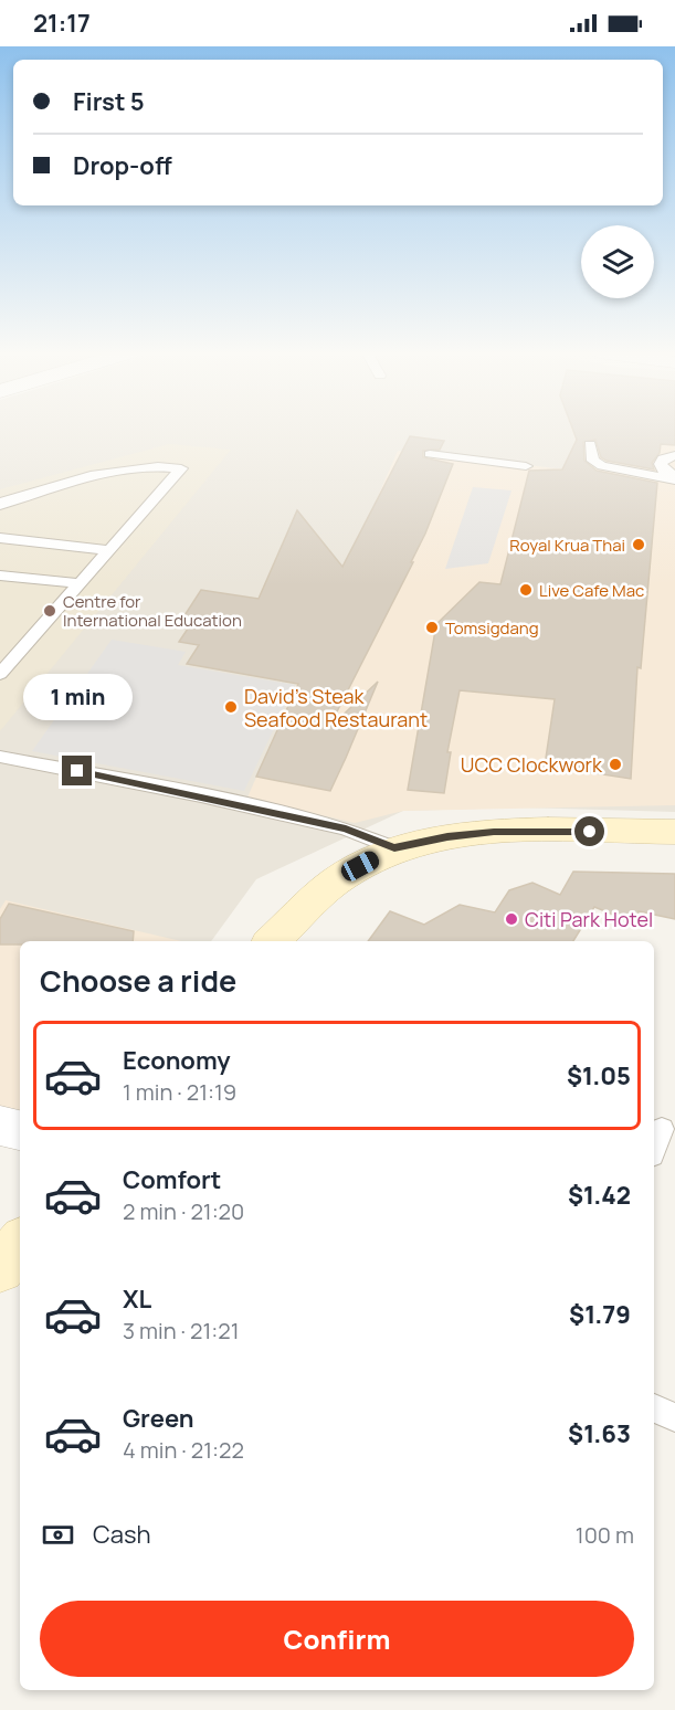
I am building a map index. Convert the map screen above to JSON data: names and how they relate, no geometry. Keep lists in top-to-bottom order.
{
  "places": [
    "Royal Krua Thai",
    "Live Cafe Mac",
    "Centre for International Education",
    "Tomsigdang",
    "David's Steak Seafood Restaurant",
    "UCC Clockwork",
    "Citi Park Hotel"
  ],
  "page": {
    "status": "21:17",
    "banner": ["First 5", "Drop-off"],
    "bubble": "1 min",
    "heading": "Choose a ride",
    "list": [
      {
        "name": "Economy",
        "note": "1 min · 21:19",
        "value": "$1.05"
      },
      {
        "name": "Comfort",
        "note": "2 min · 21:20",
        "value": "$1.42"
      },
      {
        "name": "XL",
        "note": "3 min · 21:21",
        "value": "$1.79"
      },
      {
        "name": "Green",
        "note": "4 min · 21:22",
        "value": "$1.63"
      }
    ],
    "pay": ["Cash", "100 m"],
    "buttons": "Confirm"
  }
}
